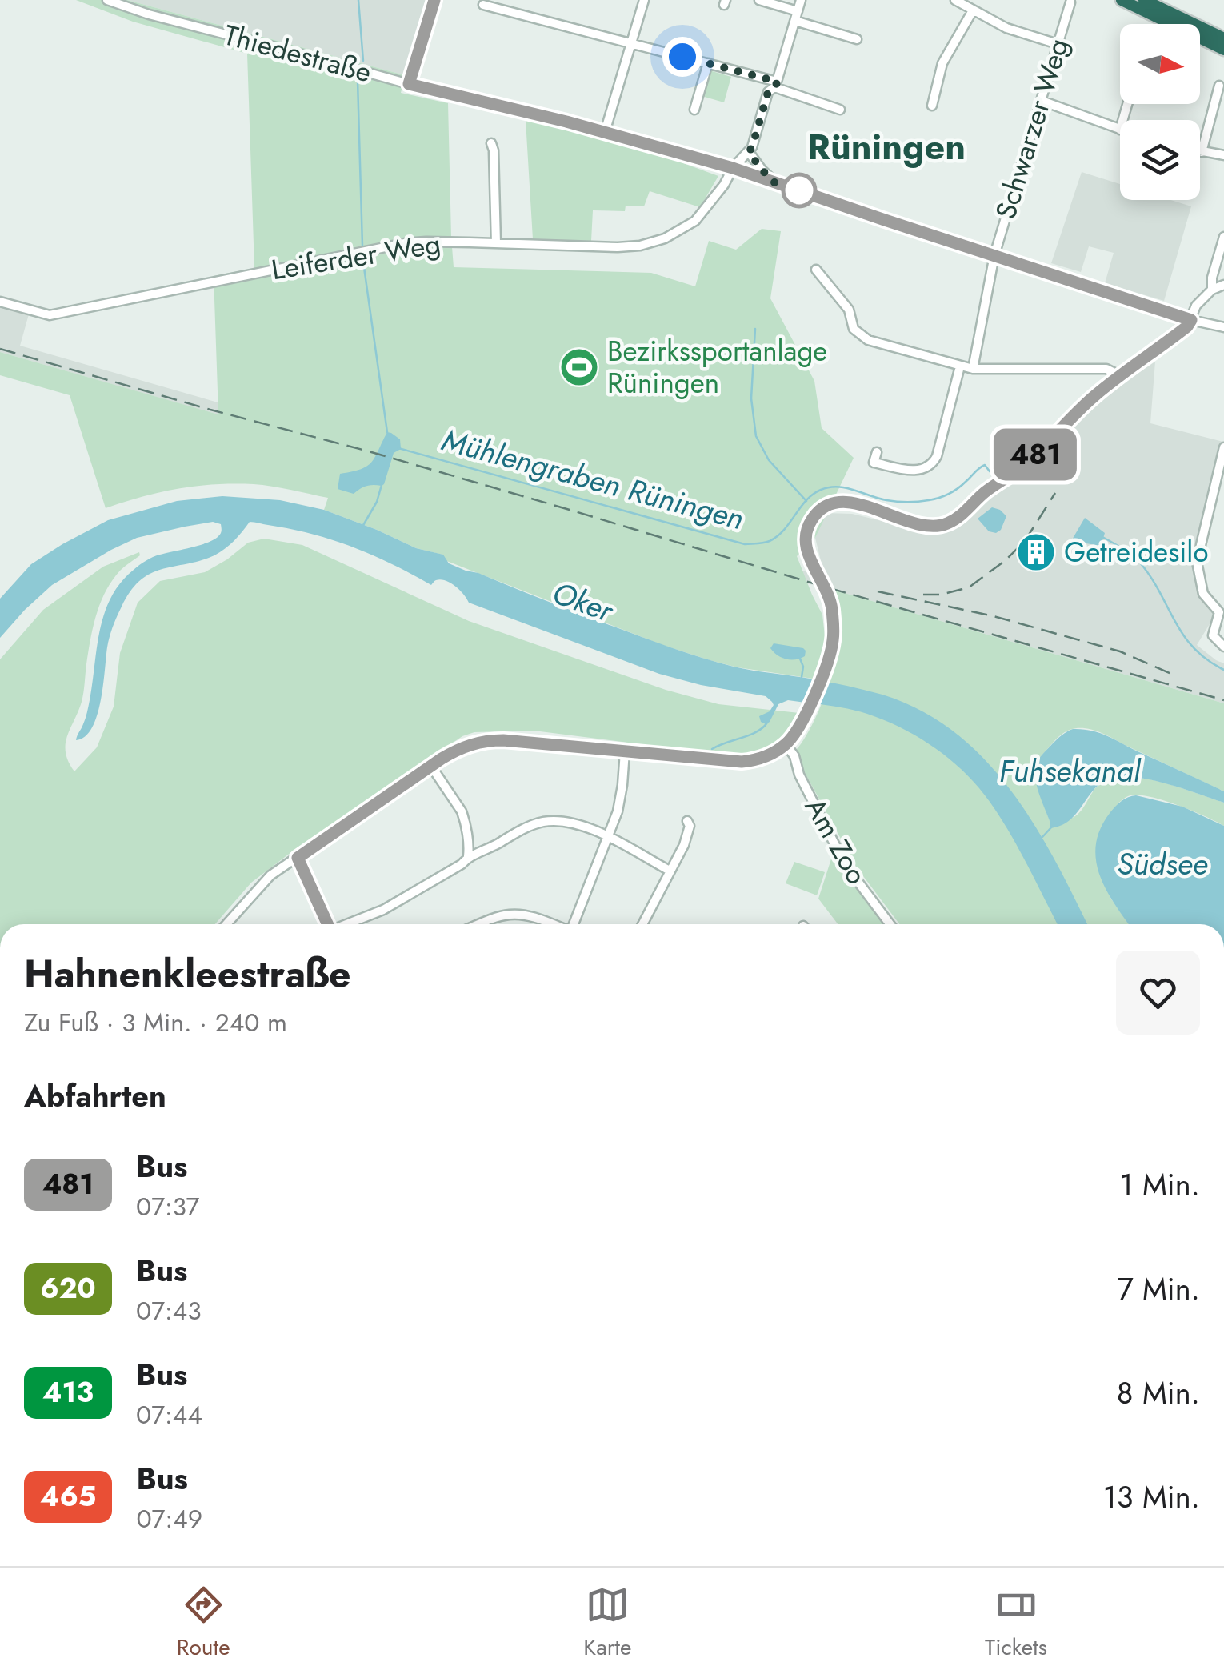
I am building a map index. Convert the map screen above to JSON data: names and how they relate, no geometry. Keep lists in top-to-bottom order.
{
  "streets": {
    "street": [
      "Thiedestraße",
      "Schwarzer Weg",
      "Leiferder Weg",
      "Am Zoo"
    ]
  },
  "crossings": [
    ["Thiedestraße", "Schwarzer Weg"],
    ["Thiedestraße", "Leiferder Weg"]
  ],
  "districts": ["Rüningen"],
  "water": [
    "Mühlengraben Rüningen",
    "Oker",
    "Fuhsekanal",
    "Südsee"
  ],
  "places": {
    "sports": ["Bezirkssportanlage Rüningen"],
    "building": ["Getreidesilo"]
  },
  "lines": ["bus line 481"],
  "north": "right",
  "page": {
    "on_map": "481",
    "heading": [
      ["Hahnenkleestraße", "Zu Fuß · 3 Min. · 240 m"],
      "Abfahrten"
    ],
    "list": [
      {
        "mark": "481",
        "name": "Bus",
        "note": "07:37",
        "value": "1 Min."
      },
      {
        "mark": "620",
        "name": "Bus",
        "note": "07:43",
        "value": "7 Min."
      },
      {
        "mark": "413",
        "name": "Bus",
        "note": "07:44",
        "value": "8 Min."
      },
      {
        "mark": "465",
        "name": "Bus",
        "note": "07:49",
        "value": "13 Min."
      }
    ],
    "tabs": ["Route", "Karte", "Tickets"]
  }
}
